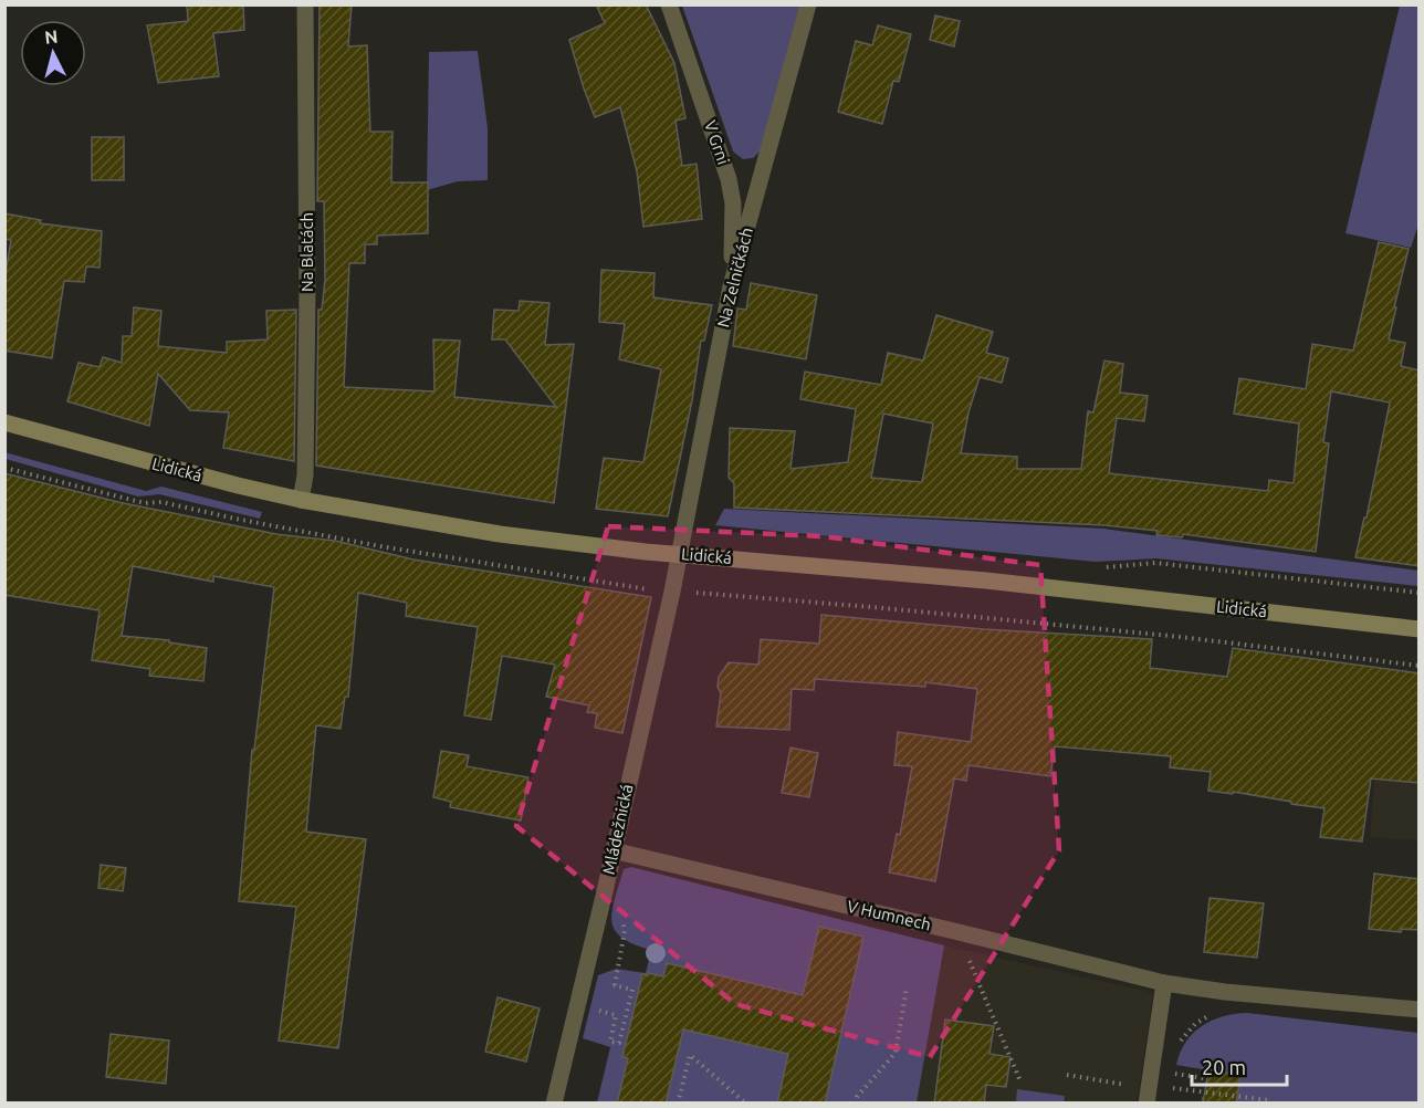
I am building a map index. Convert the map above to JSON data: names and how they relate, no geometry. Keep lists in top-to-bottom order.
{
  "streets": {
    "main road": ["Lidická"],
    "street": [
      "V Grni",
      "Na Blatách",
      "Na Zelničkách",
      "Mládežnická",
      "V Humnech"
    ]
  },
  "crossings": [
    ["V Grni", "Na Zelničkách"],
    ["Na Blatách", "Lidická"],
    ["Na Zelničkách", "Lidická"],
    ["Na Zelničkách", "Mládežnická"],
    ["Lidická", "Mládežnická"],
    ["Mládežnická", "V Humnech"]
  ],
  "scale_bar": "20 m",
  "north": "top"
}
